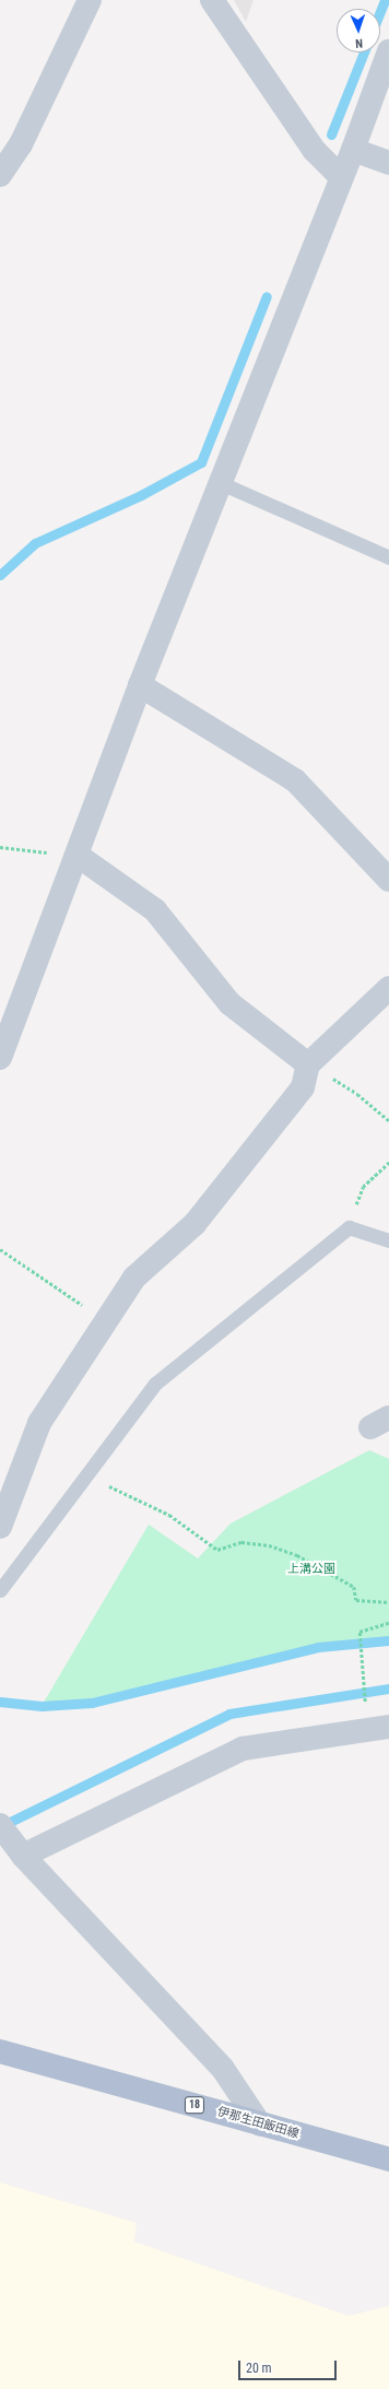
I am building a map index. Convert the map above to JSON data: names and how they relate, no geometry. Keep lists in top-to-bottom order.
{
  "streets": {
    "main road": ["18", "伊那生田飯田線"]
  },
  "parks": ["上溝公園"],
  "scale_bar": "20 m",
  "north": "bottom"
}
